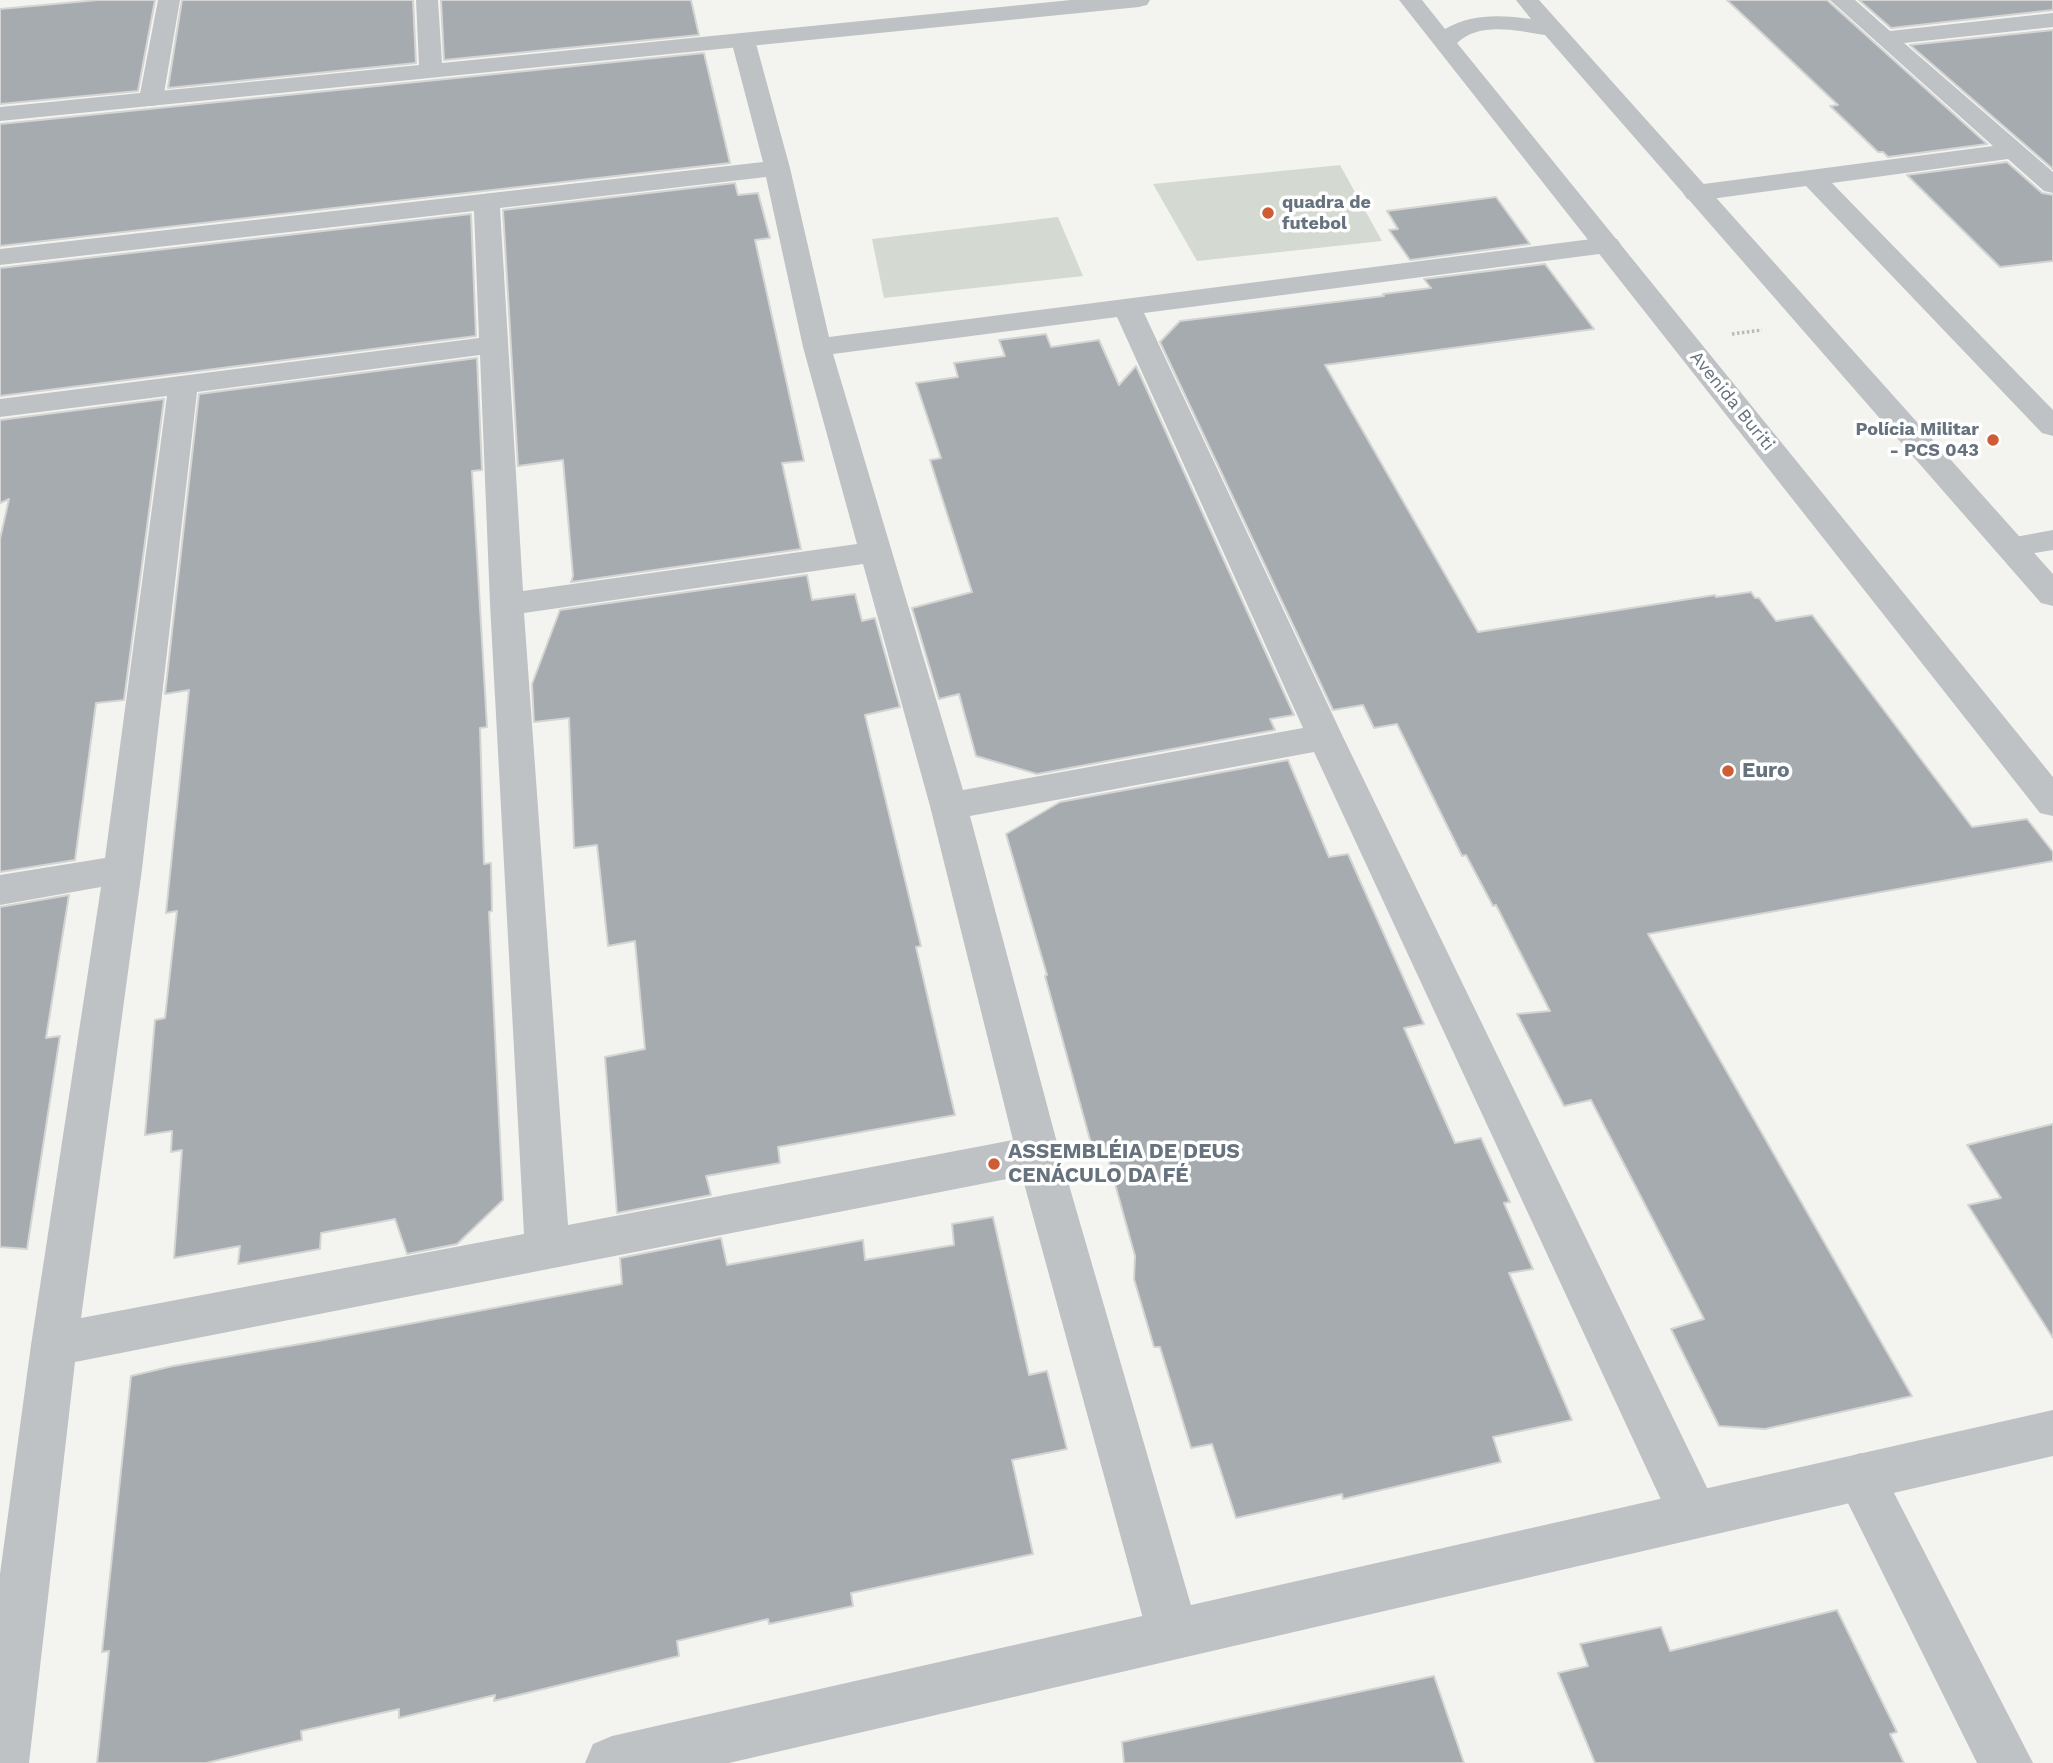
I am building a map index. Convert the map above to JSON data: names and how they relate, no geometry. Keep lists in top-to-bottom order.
{
  "streets": {
    "street": ["Avenida Buriti"]
  },
  "places": [
    "quadra de futebol",
    "Polícia Militar - PCS 043",
    "Euro",
    "ASSEMBLÉIA DE DEUS CENÁCULO DA FÉ"
  ]
}
